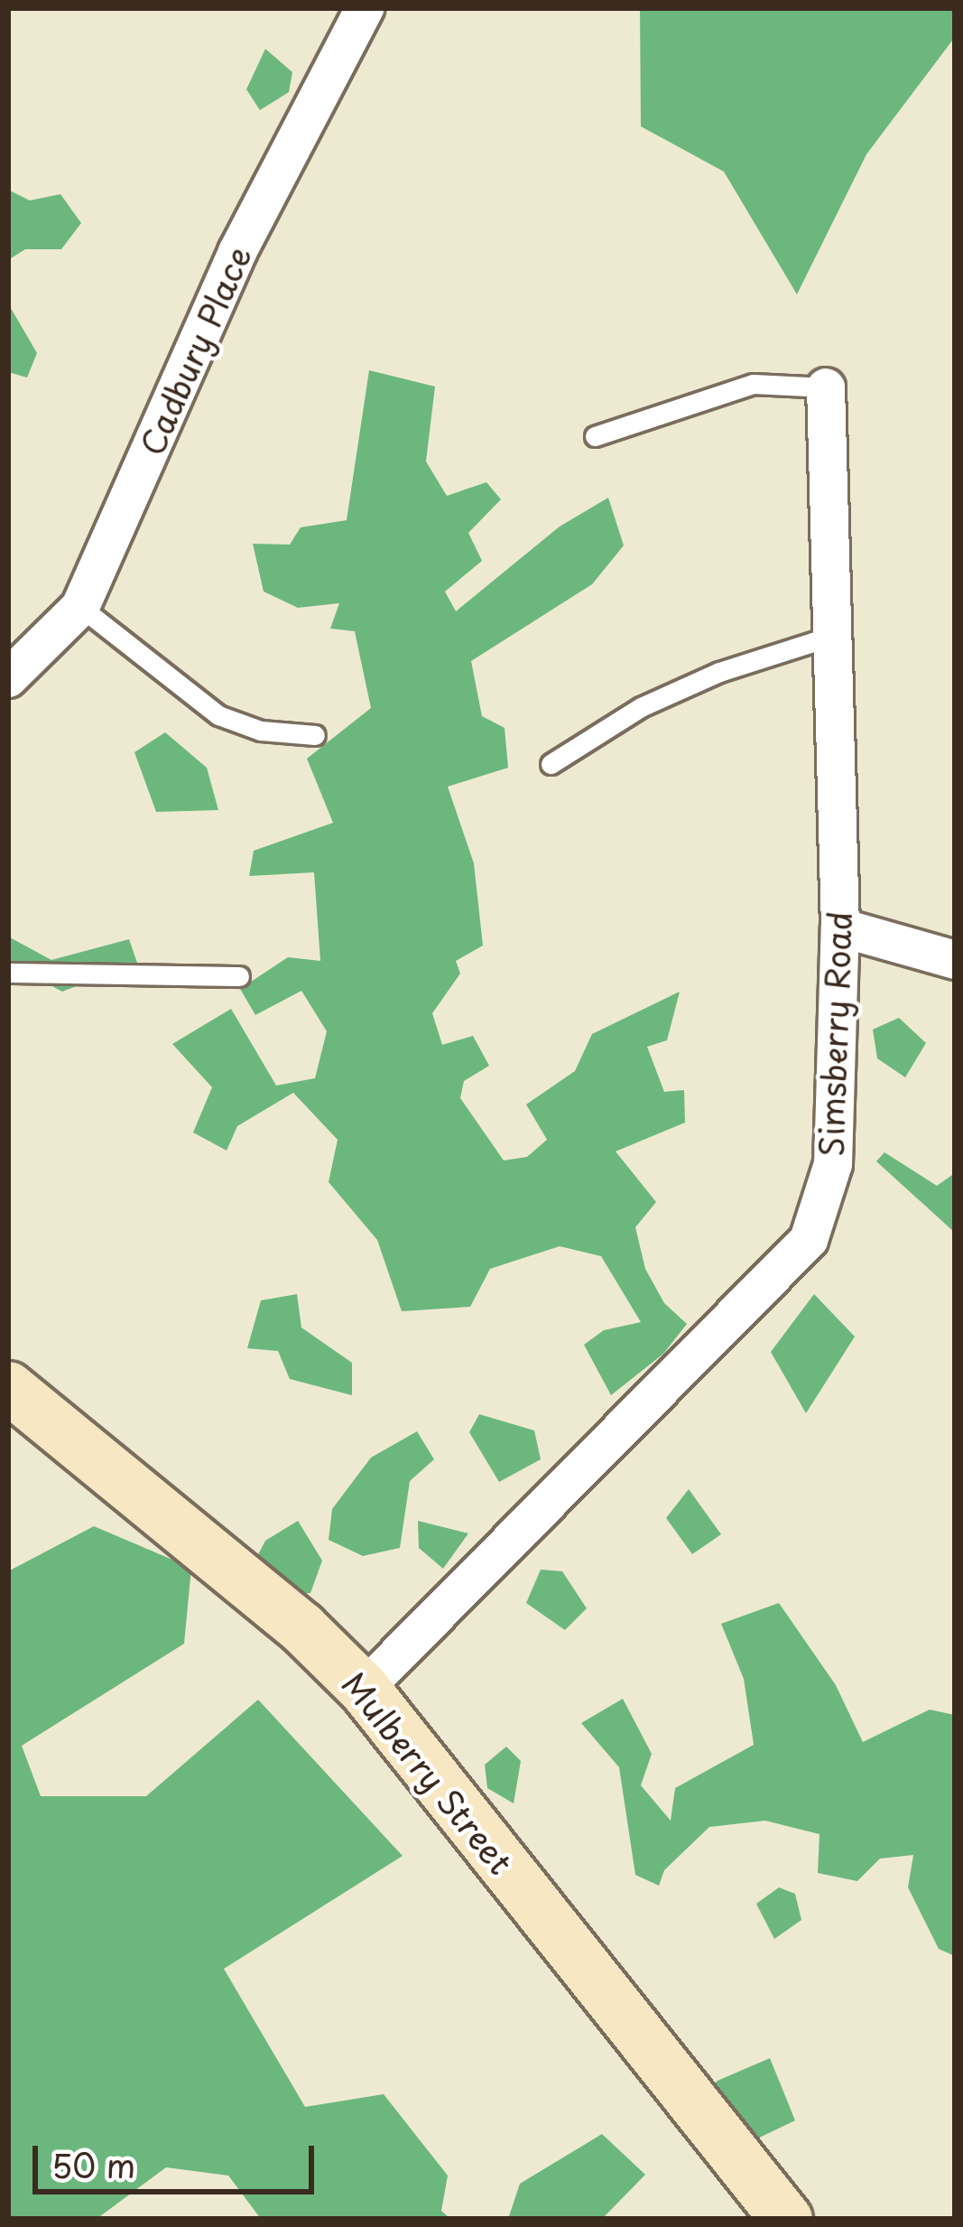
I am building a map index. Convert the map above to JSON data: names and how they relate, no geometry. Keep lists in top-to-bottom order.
{
  "streets": {
    "street": ["Cadbury Place", "Simsberry Road", "Mulberry Street"]
  },
  "crossings": [
    ["Simsberry Road", "Mulberry Street"]
  ],
  "scale_bar": "50 m"
}
